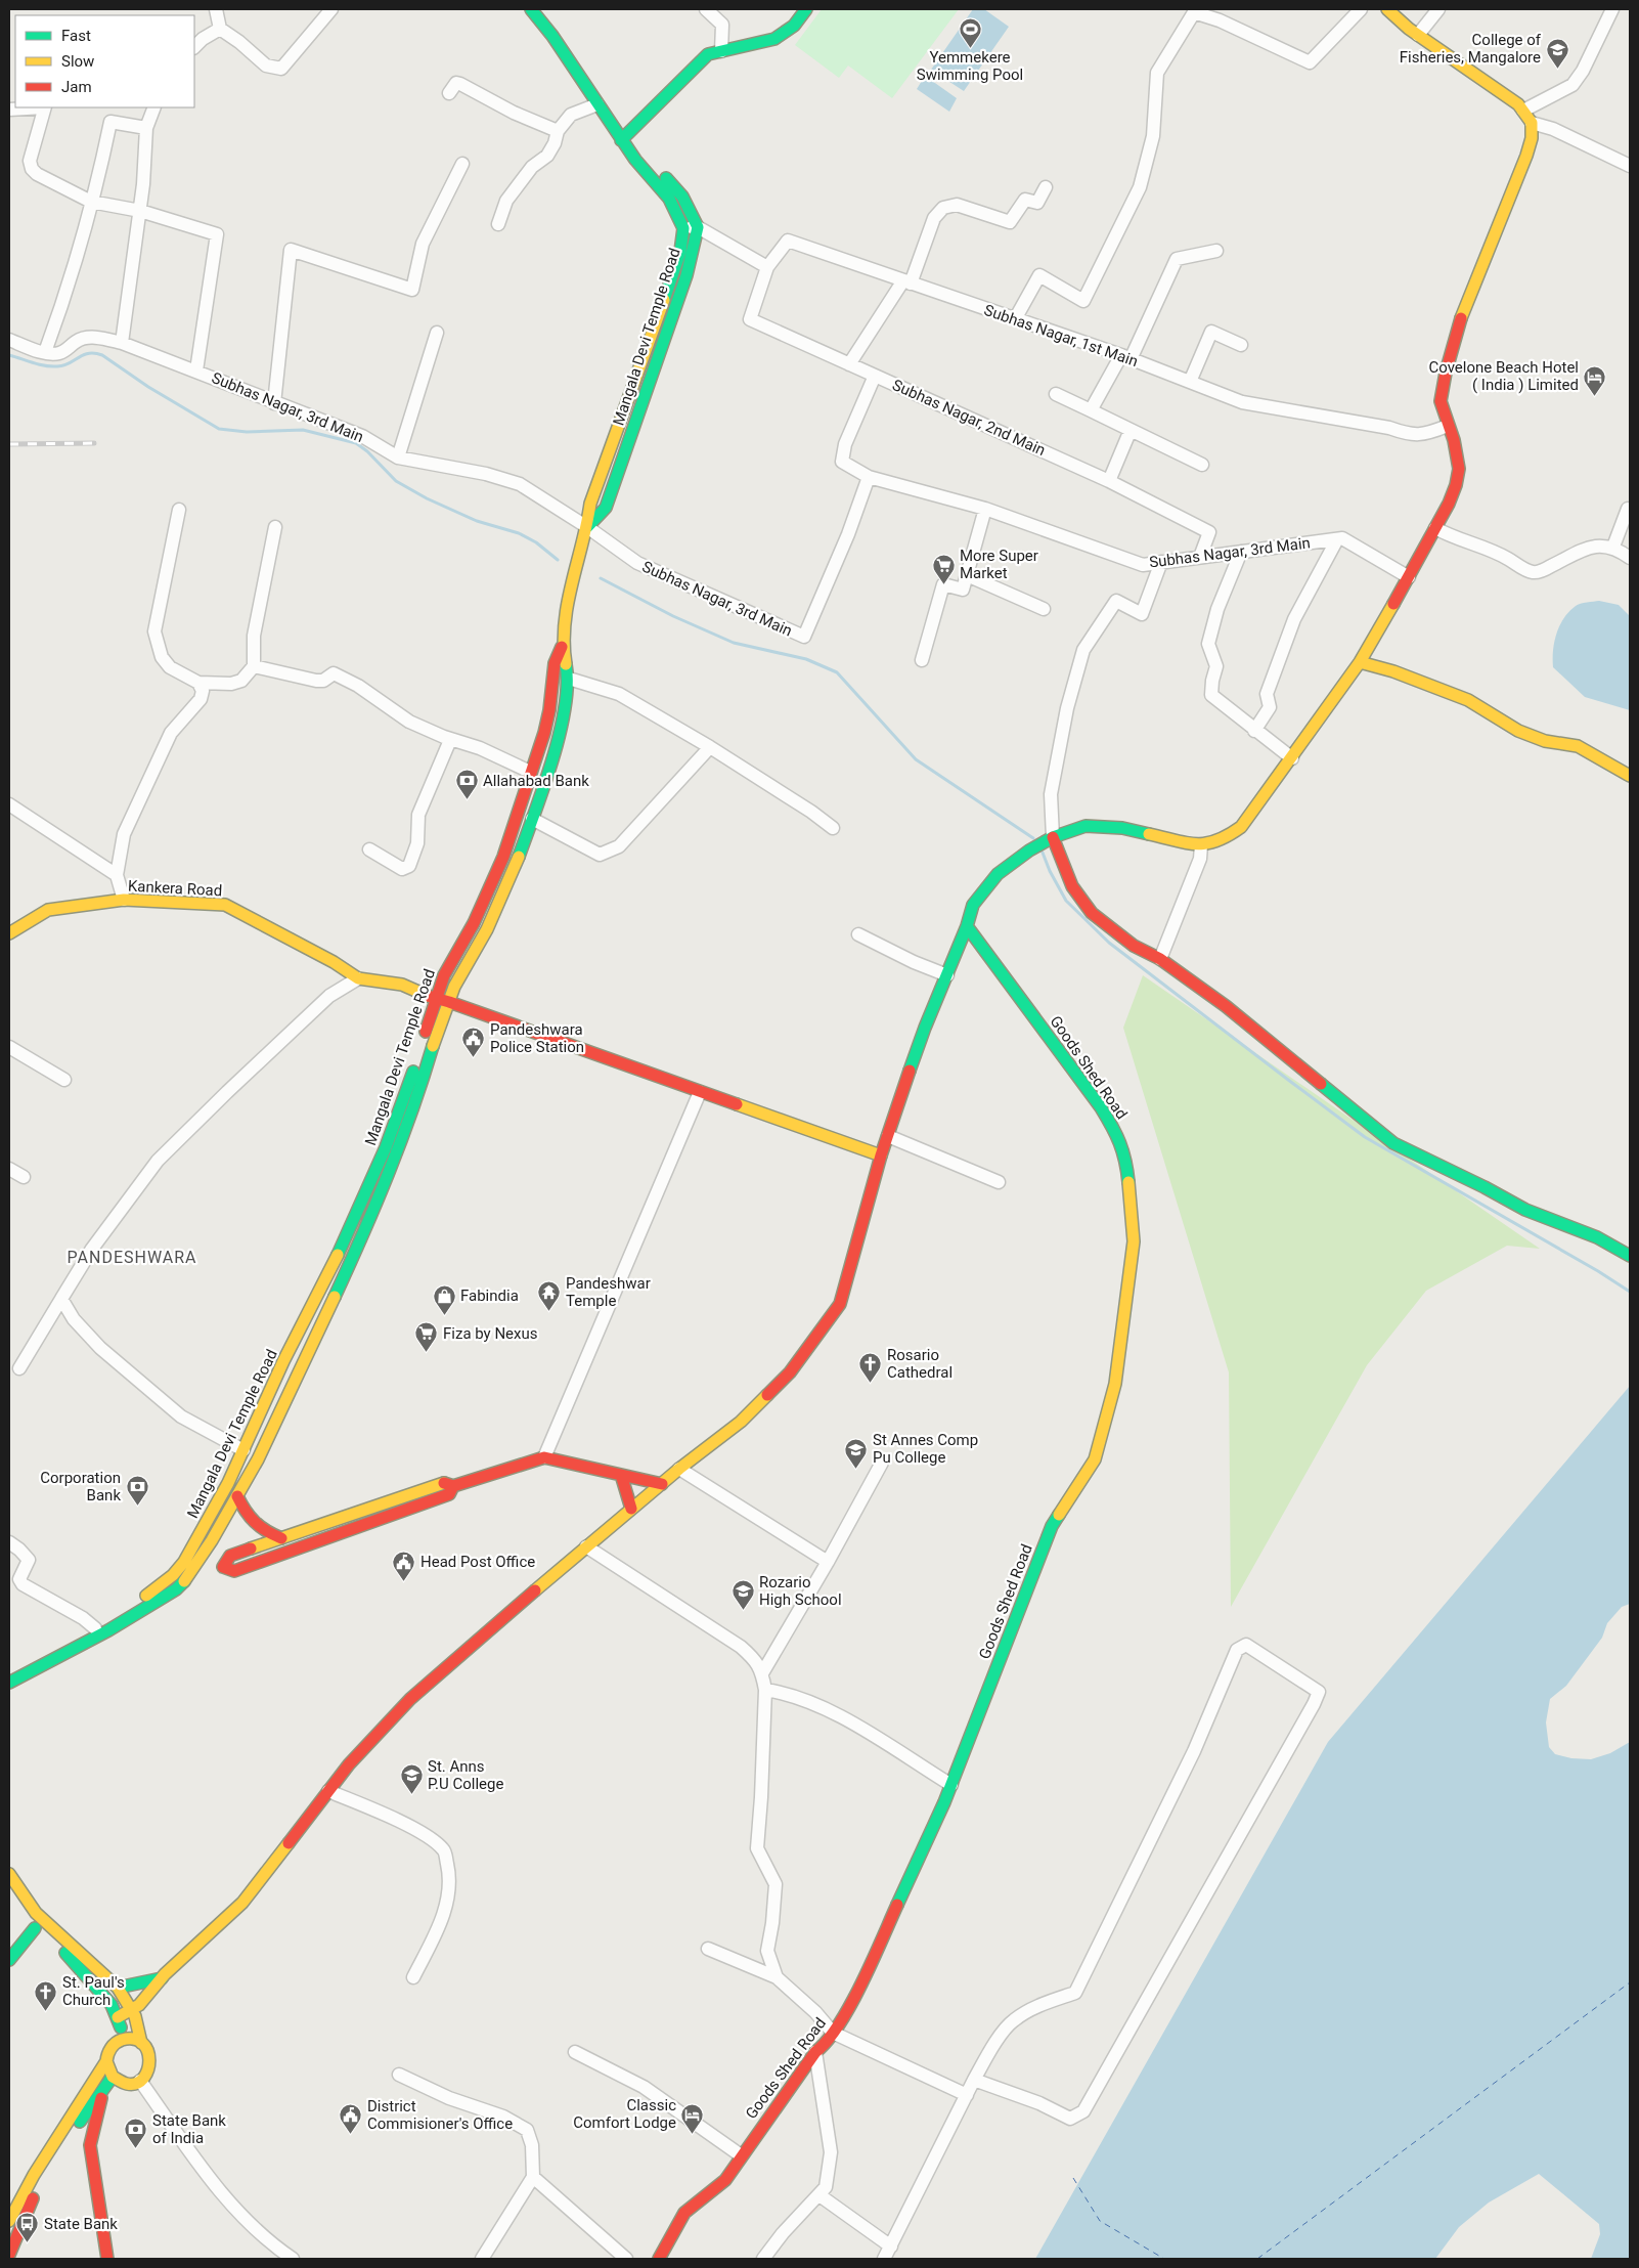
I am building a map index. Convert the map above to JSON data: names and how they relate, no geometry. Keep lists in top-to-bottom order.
{
  "streets": {
    "street": [
      "Subhas Nagar, 1st Main",
      "Mangala Devi Temple Road",
      "Subhas Nagar, 3rd Main",
      "Subhas Nagar, 2nd Main",
      "Kankera Road",
      "Goods Shed Road"
    ]
  },
  "crossings": [
    ["Subhas Nagar, 1st Main", "Subhas Nagar, 2nd Main"],
    ["Mangala Devi Temple Road", "Subhas Nagar, 3rd Main"],
    ["Subhas Nagar, 3rd Main", "Subhas Nagar, 2nd Main"]
  ],
  "districts": ["PANDESHWARA"],
  "places": {
    "sports": ["Yemmekere Swimming Pool"],
    "school or university": [
      "College of Fisheries, Mangalore",
      "St Annes Comp Pu College",
      "Rozario High School",
      "St. Anns P.U College"
    ],
    "hotel": ["Covelone Beach Hotel ( India ) Limited", "Classic Comfort Lodge"],
    "supermarket": ["More Super Market", "Fiza by Nexus"],
    "bank": ["Allahabad Bank", "Corporation Bank", "State Bank of India"],
    "public building": ["Pandeshwara Police Station", "Head Post Office", "District Commisioner's Office"],
    "temple": ["Pandeshwar Temple"],
    "shop": ["Fabindia"],
    "church": ["Rosario Cathedral", "St. Paul's Church"],
    "bus stop": ["State Bank"]
  },
  "legend": ["Fast", "Slow", "Jam"]
}
